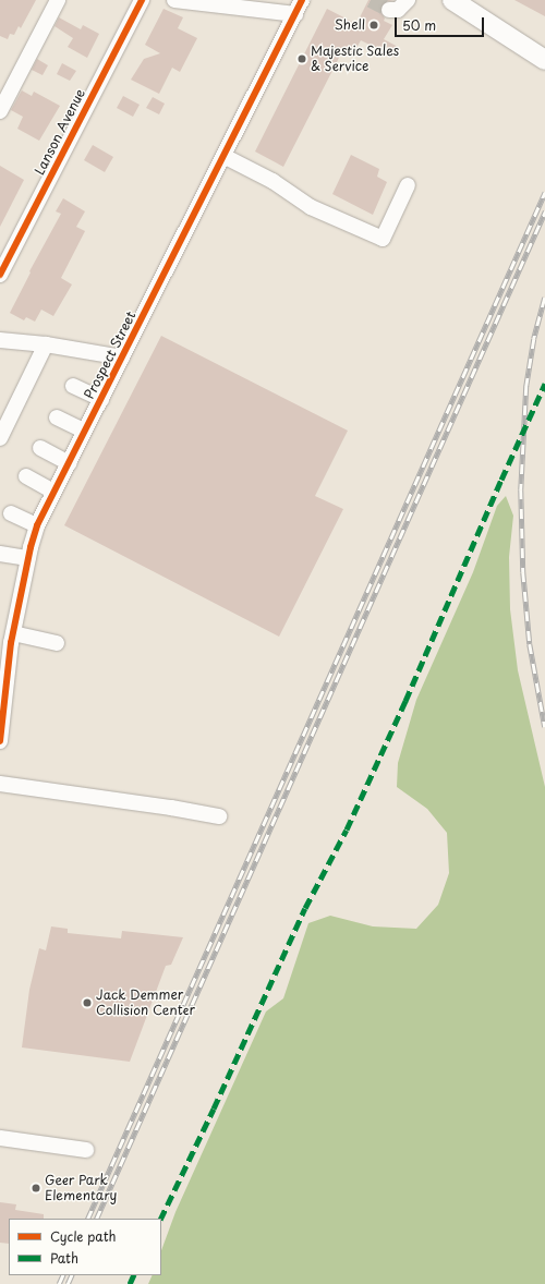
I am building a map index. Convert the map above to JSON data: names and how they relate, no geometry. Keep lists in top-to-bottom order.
{
  "streets": {
    "street": ["Lanson Avenue", "Prospect Street"]
  },
  "places": [
    "Shell",
    "Majestic Sales & Service",
    "Jack Demmer Collision Center",
    "Geer Park Elementary"
  ],
  "legend": ["Cycle path", "Path"],
  "scale_bar": "50 m"
}
